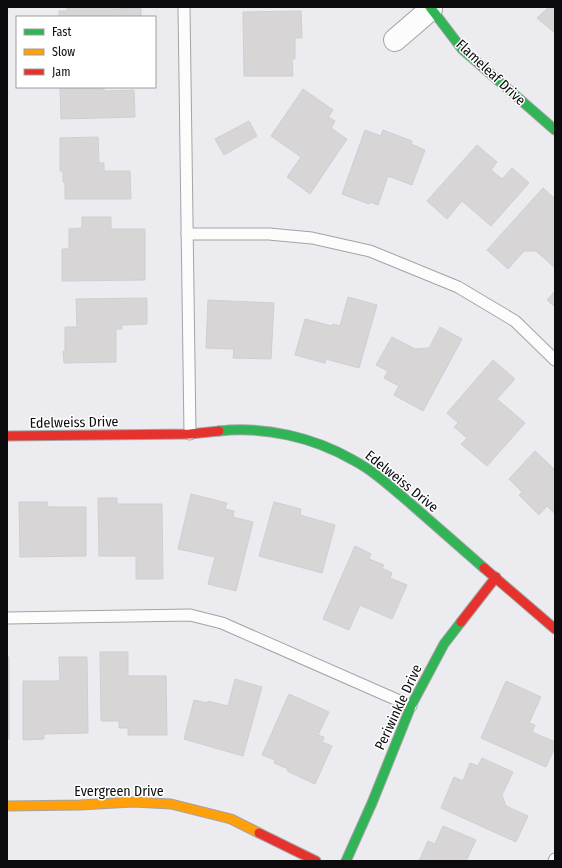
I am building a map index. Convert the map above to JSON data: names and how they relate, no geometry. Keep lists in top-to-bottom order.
{
  "streets": {
    "street": [
      "Flameleaf Drive",
      "Edelweiss Drive",
      "Periwinkle Drive",
      "Evergreen Drive"
    ]
  },
  "crossings": [
    ["Edelweiss Drive", "Periwinkle Drive"]
  ],
  "legend": ["Fast", "Slow", "Jam"]
}
